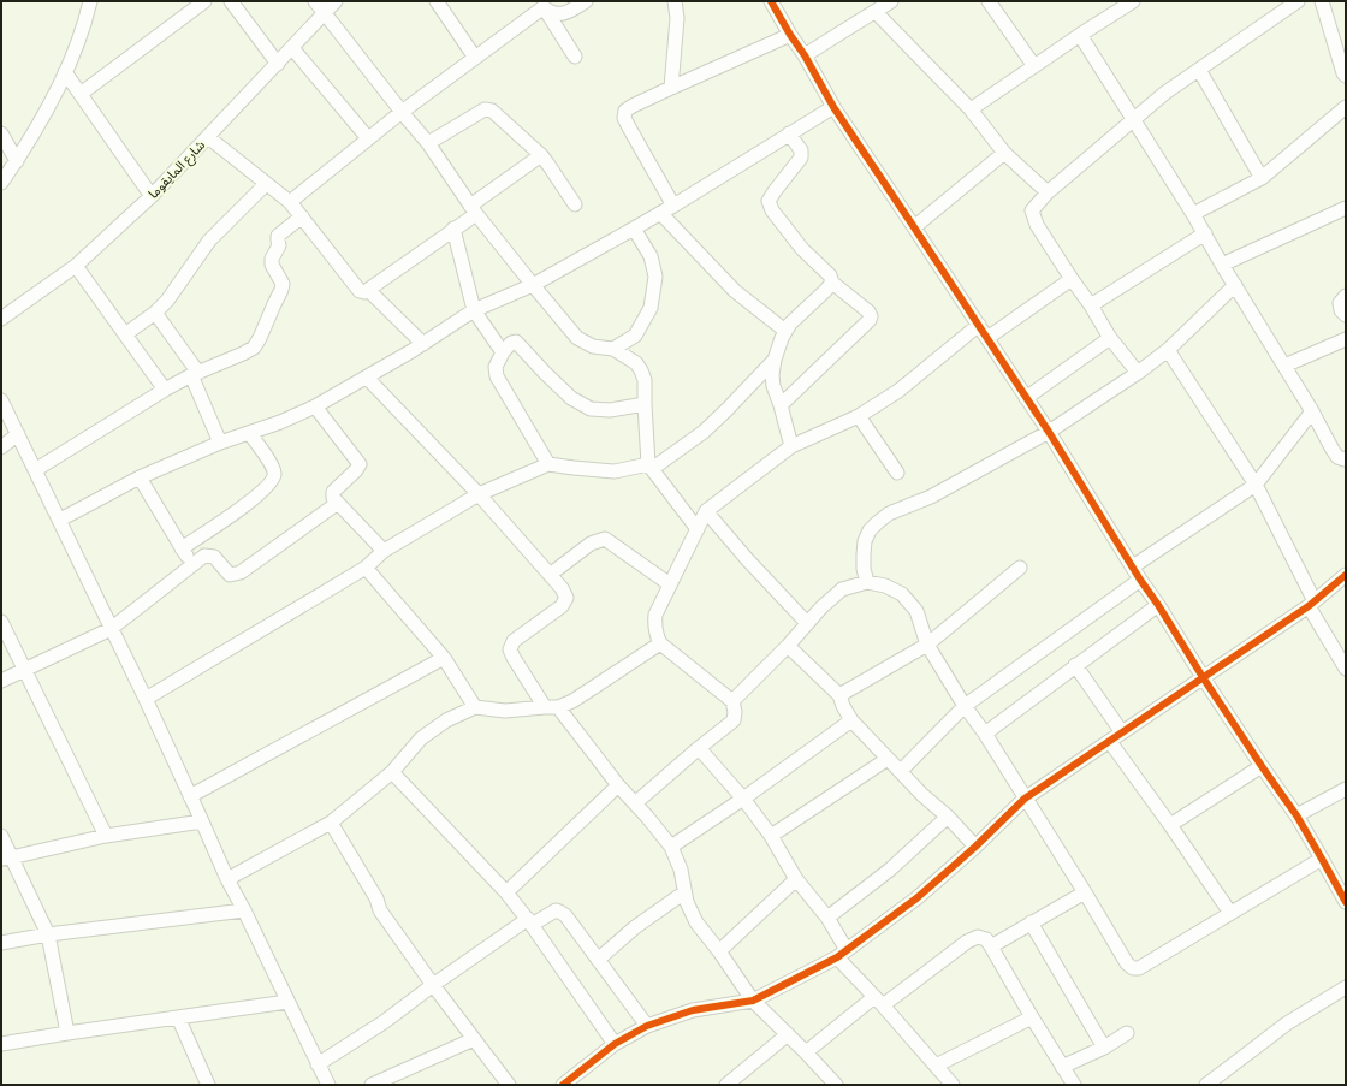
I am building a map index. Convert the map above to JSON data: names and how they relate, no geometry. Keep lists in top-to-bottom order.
{
  "streets": {
    "street": ["شارع المايقوما"]
  }
}
